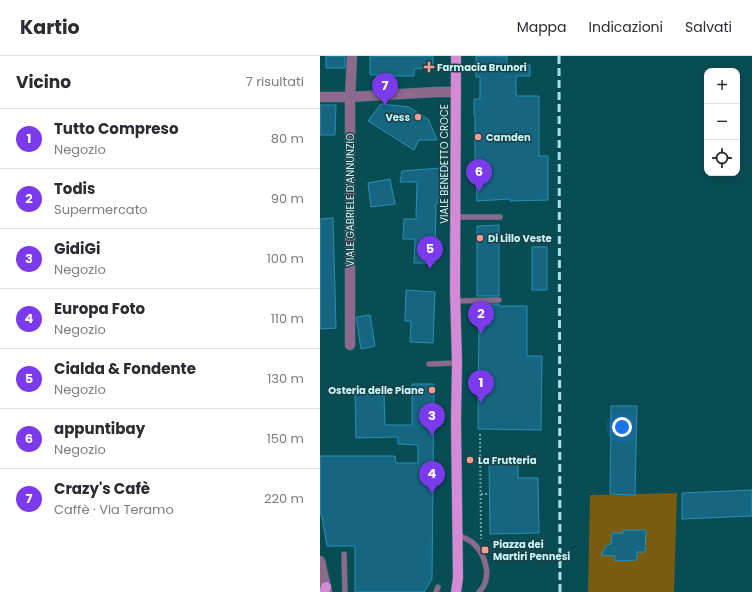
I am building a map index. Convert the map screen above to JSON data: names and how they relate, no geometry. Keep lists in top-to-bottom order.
{
  "streets": {
    "main road": ["VIALE BENEDETTO CROCE"],
    "street": ["VIALE GABRIELE D'ANNUNZIO"]
  },
  "places": {
    "health": ["Farmacia Brunori"],
    "other": [
      "Vess",
      "Camden",
      "Di Lillo Veste",
      "Osteria delle Piane",
      "La Frutteria"
    ],
    "transit": ["Piazza dei Martiri Pennesi"]
  },
  "page": {
    "header": "Kartio",
    "nav": ["Mappa", "Indicazioni", "Salvati"],
    "heading": ["Vicino", "7 risultati"],
    "map_buttons": ["+", "−"],
    "pins": [
      "7",
      "6",
      "5",
      "2",
      "1",
      "3",
      "4"
    ],
    "list": [
      {
        "mark": "1",
        "name": "Tutto Compreso",
        "note": "Negozio",
        "value": "80 m"
      },
      {
        "mark": "2",
        "name": "Todis",
        "note": "Supermercato",
        "value": "90 m"
      },
      {
        "mark": "3",
        "name": "GidiGi",
        "note": "Negozio",
        "value": "100 m"
      },
      {
        "mark": "4",
        "name": "Europa Foto",
        "note": "Negozio",
        "value": "110 m"
      },
      {
        "mark": "5",
        "name": "Cialda & Fondente",
        "note": "Negozio",
        "value": "130 m"
      },
      {
        "mark": "6",
        "name": "appuntibay",
        "note": "Negozio",
        "value": "150 m"
      },
      {
        "mark": "7",
        "name": "Crazy's Cafè",
        "note": "Caffè · Via Teramo",
        "value": "220 m"
      }
    ]
  }
}
